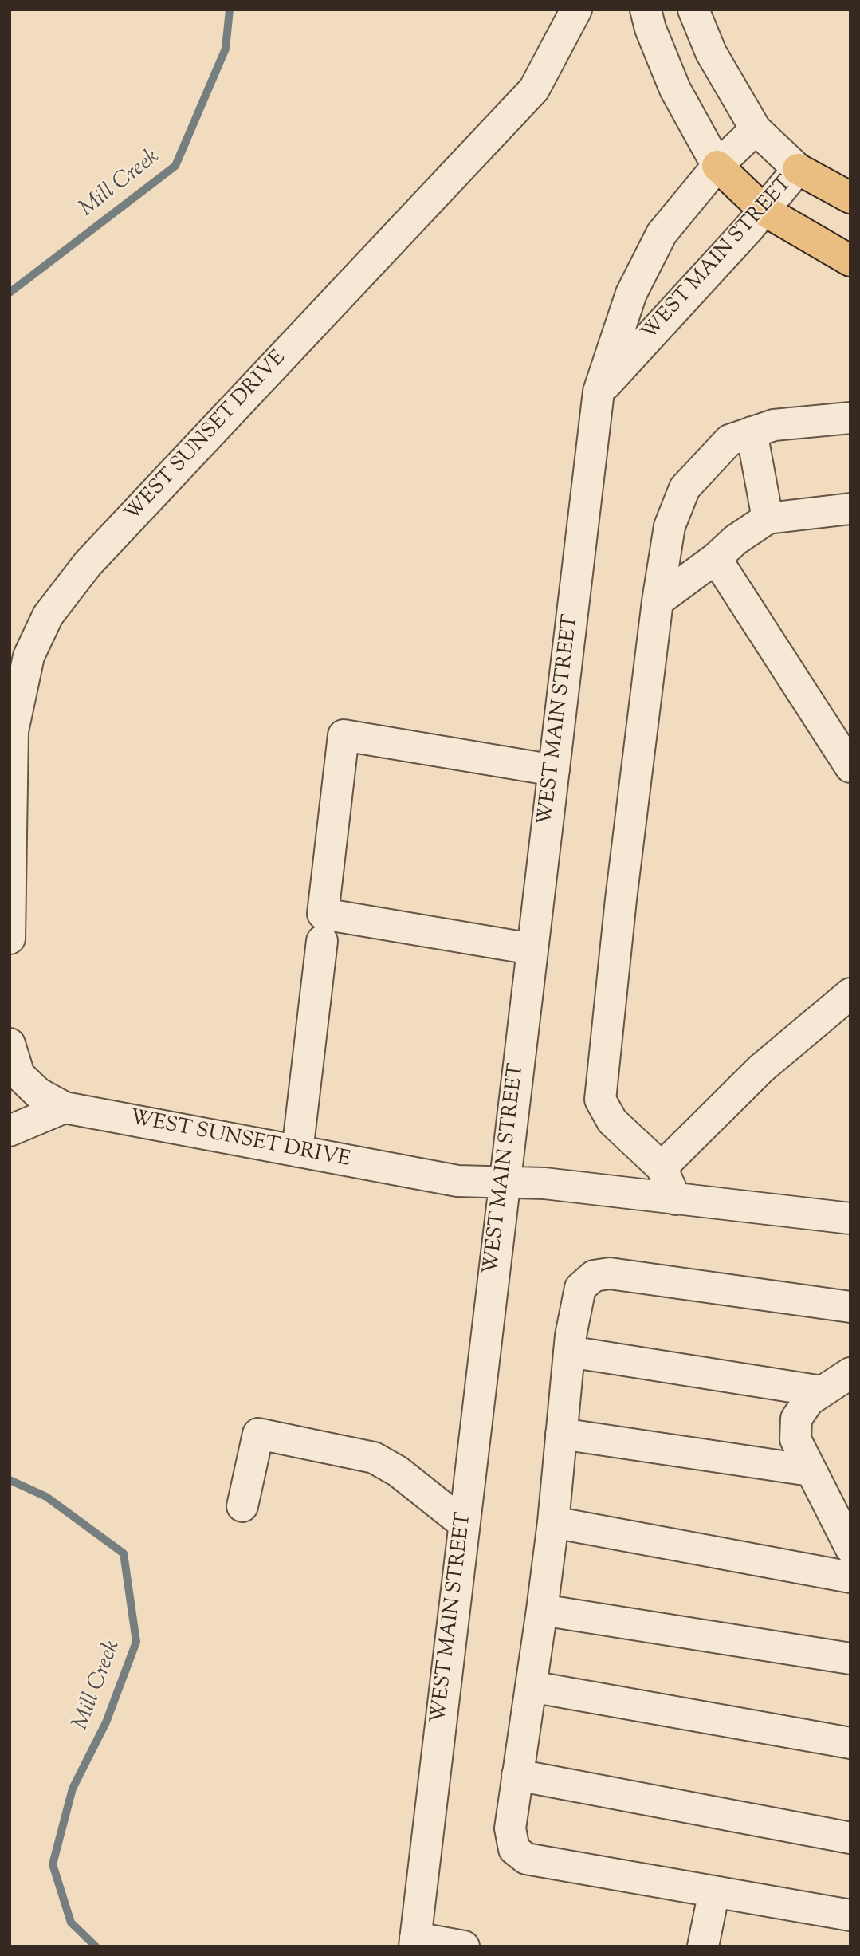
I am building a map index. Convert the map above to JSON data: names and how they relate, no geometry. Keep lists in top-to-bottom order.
{
  "streets": {
    "street": ["WEST MAIN STREET", "WEST SUNSET DRIVE"]
  },
  "crossings": [
    ["WEST MAIN STREET", "WEST SUNSET DRIVE"]
  ],
  "water": ["Mill Creek"]
}
